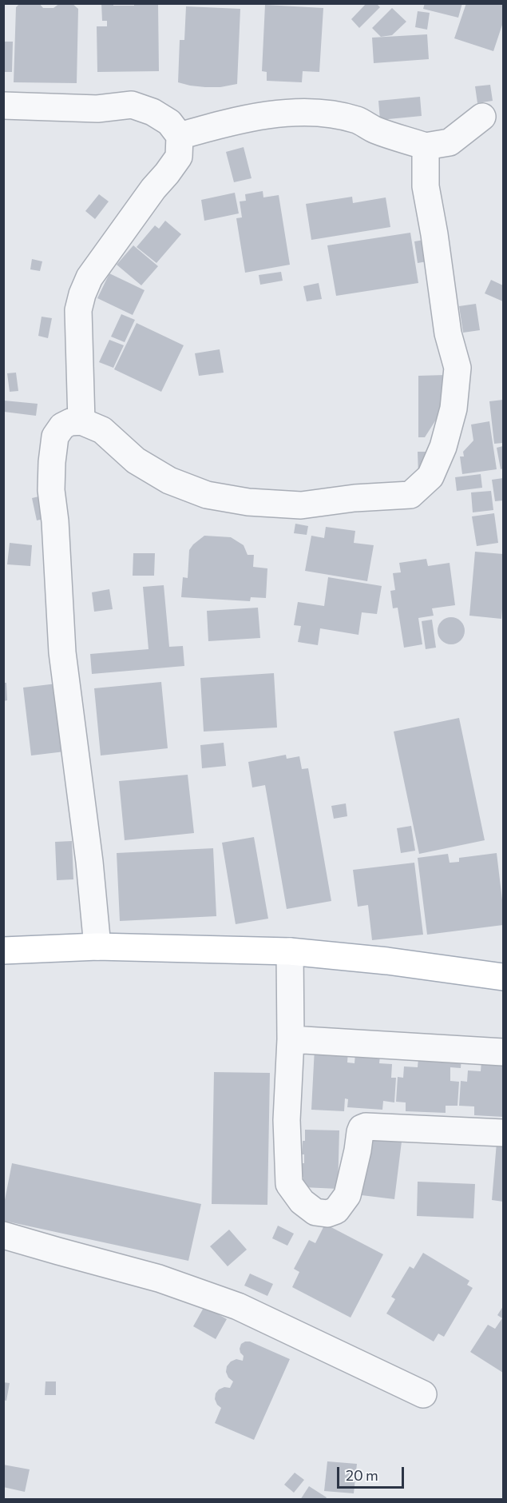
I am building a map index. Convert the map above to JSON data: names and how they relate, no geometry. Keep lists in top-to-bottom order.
{
  "scale_bar": "20 m"
}
